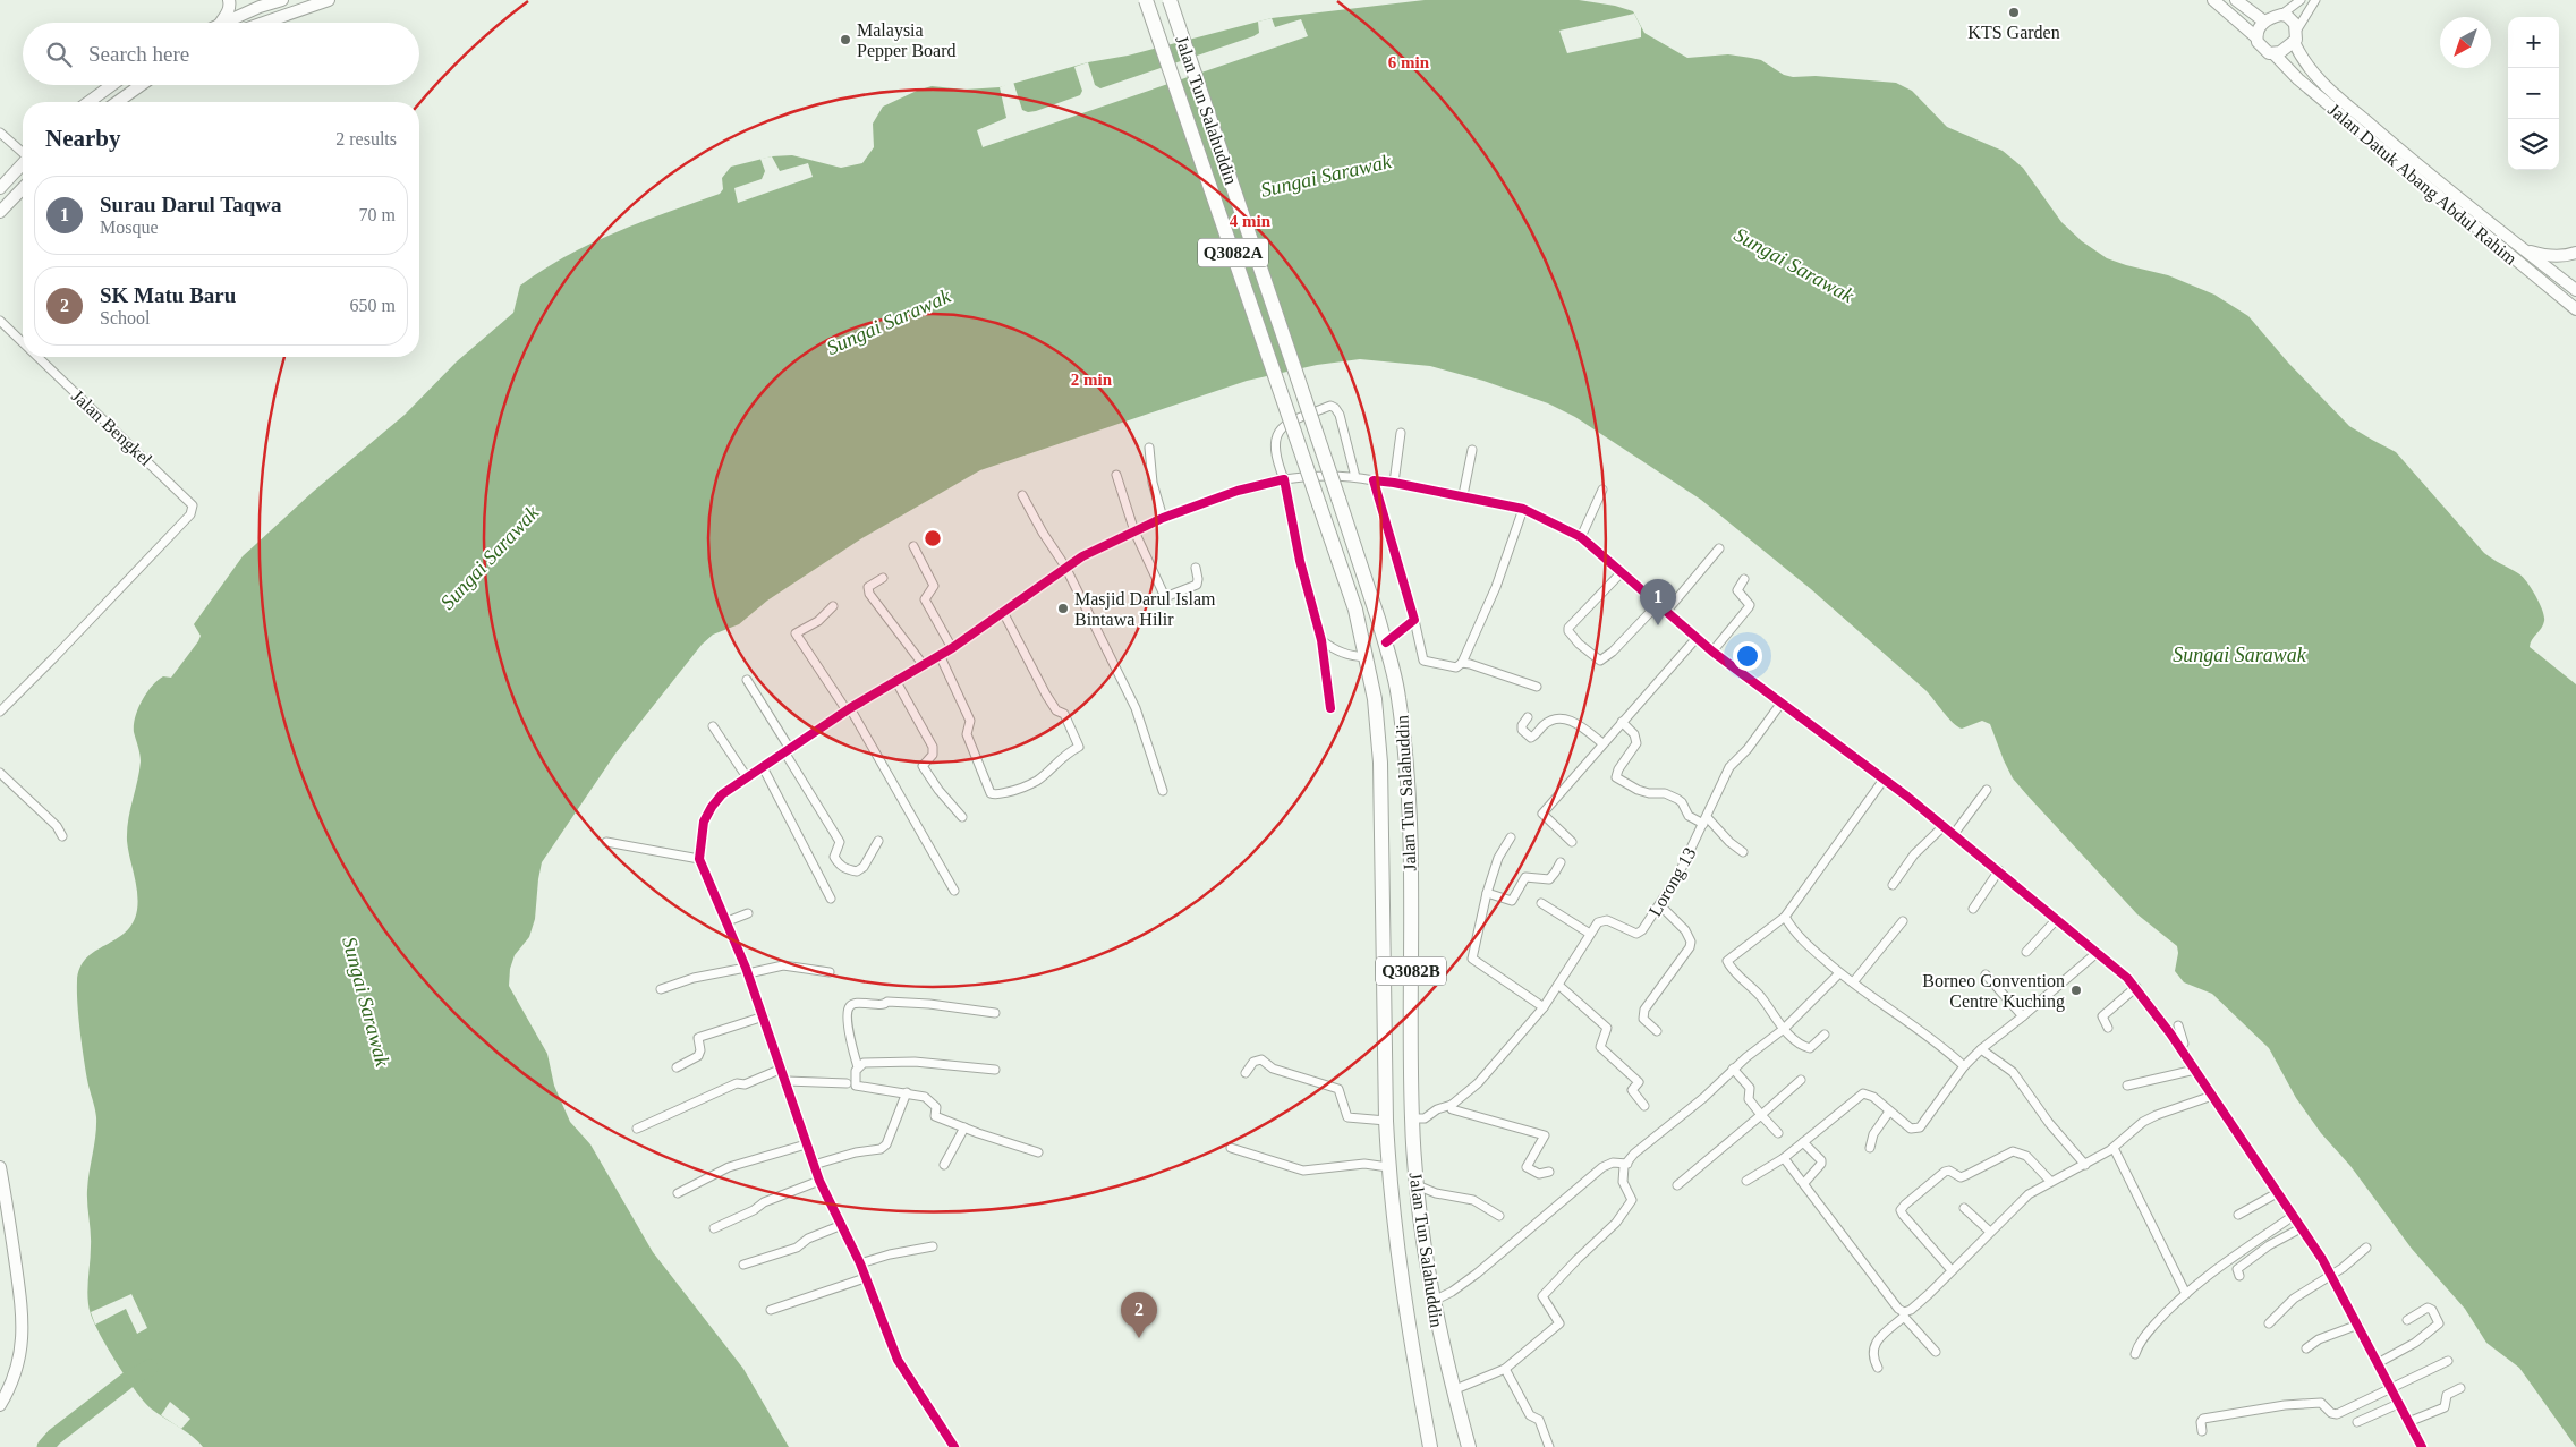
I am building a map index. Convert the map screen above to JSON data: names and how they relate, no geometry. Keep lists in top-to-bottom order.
{
  "streets": {
    "highway": ["Jalan Tun Salahuddin", "Q3082A", "Q3082B"],
    "street": ["Jalan Datuk Abang Abdul Rahim", "Jalan Bengkel", "Lorong 13"]
  },
  "water": ["Sungai Sarawak"],
  "places": [
    "KTS Garden",
    "Malaysia Pepper Board",
    "Masjid Darul Islam Bintawa Hilir",
    "Borneo Convention Centre Kuching"
  ],
  "north": "bottom left",
  "page": {
    "map_buttons": ["+", "−"],
    "search": "Search here",
    "heading": ["Nearby", "2 results"],
    "list": [
      {
        "mark": "1",
        "name": "Surau Darul Taqwa",
        "note": "Mosque",
        "value": "70 m"
      },
      {
        "mark": "2",
        "name": "SK Matu Baru",
        "note": "School",
        "value": "650 m"
      }
    ],
    "pins": ["1", "2"]
  },
  "rings": ["6 min", "4 min", "2 min"]
}
